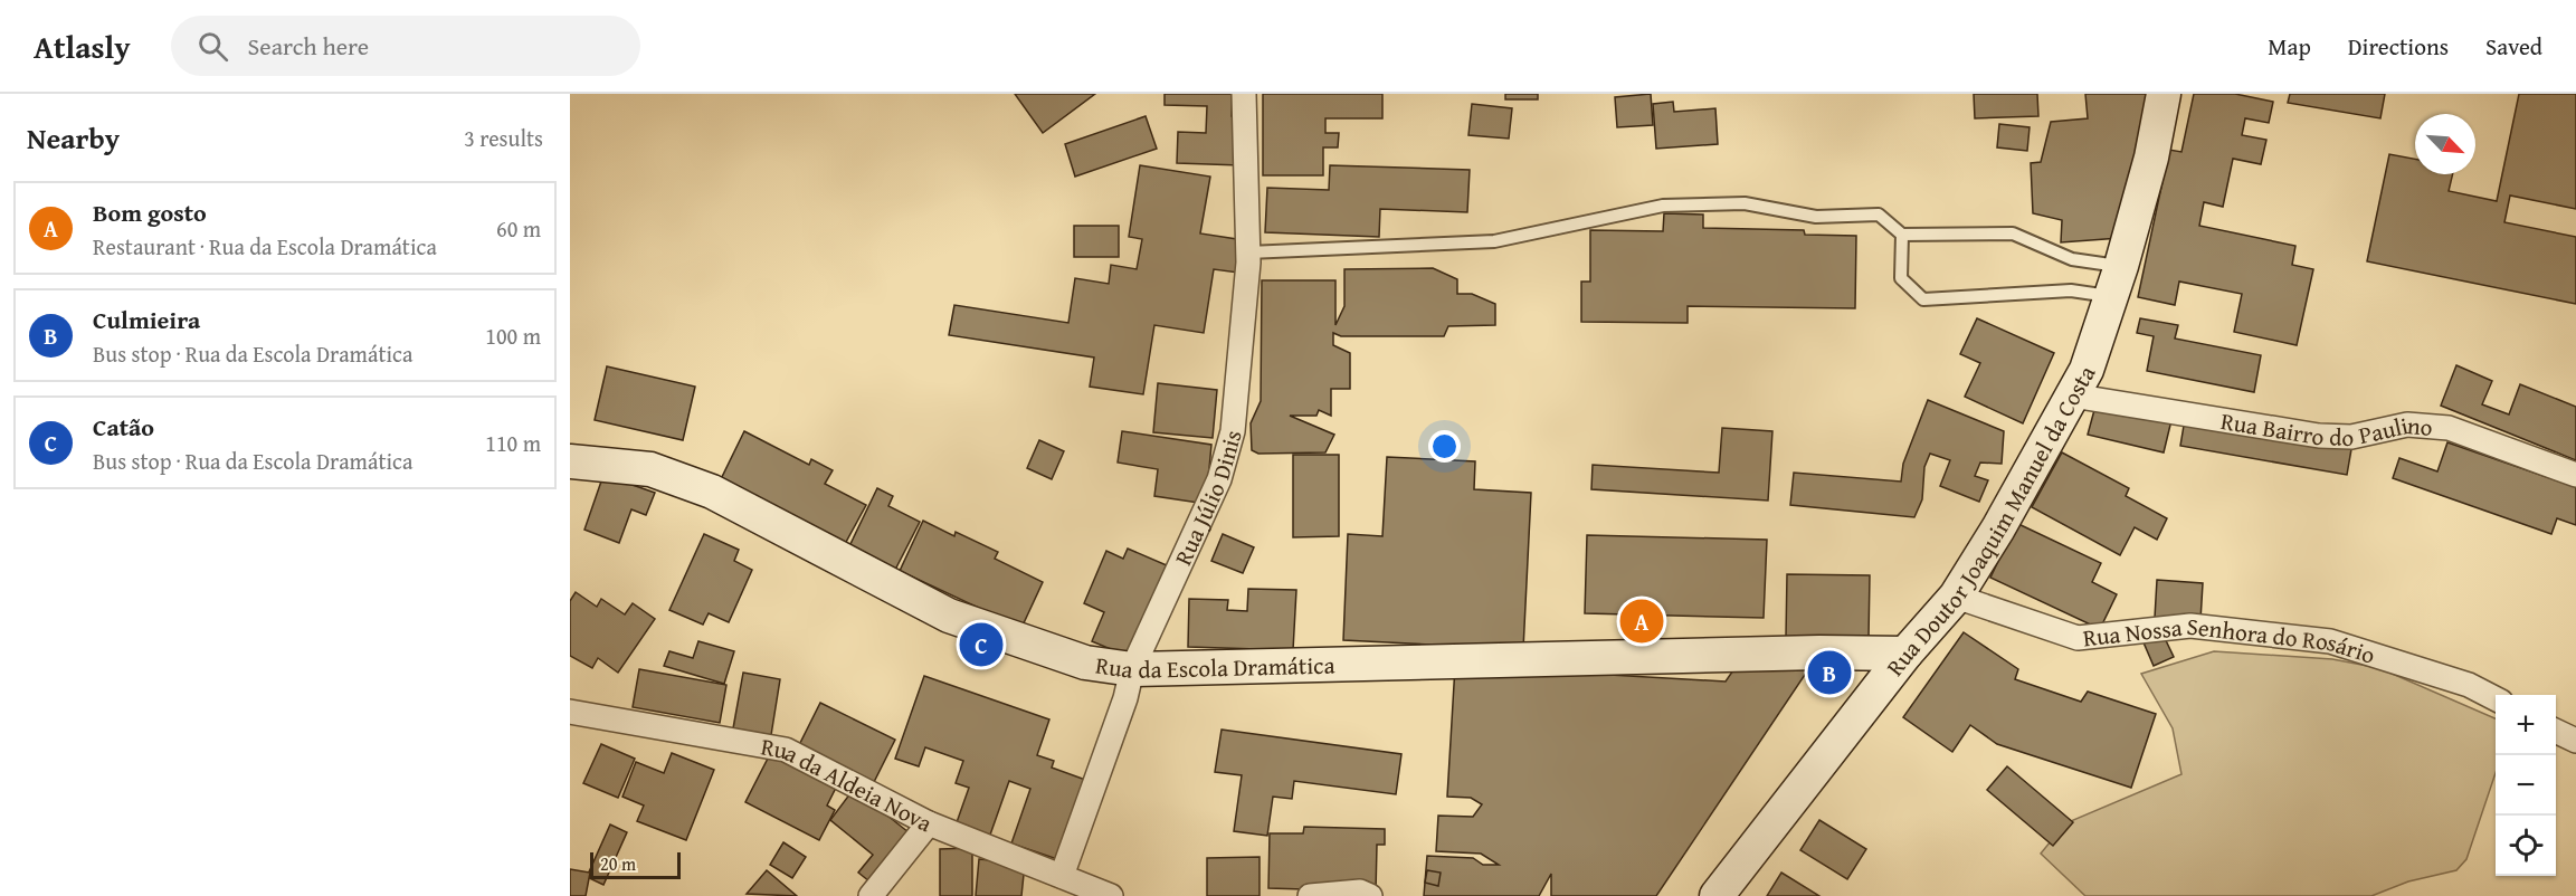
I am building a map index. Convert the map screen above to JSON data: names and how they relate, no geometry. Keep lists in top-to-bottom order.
{
  "streets": {
    "street": [
      "Rua Bairro do Paulino",
      "Rua Júlio Dinis",
      "Rua Doutor Joaquim Manuel da Costa",
      "Rua Nossa Senhora do Rosário",
      "Rua da Escola Dramática",
      "Rua da Aldeia Nova"
    ]
  },
  "crossings": [
    ["Rua Bairro do Paulino", "Rua Doutor Joaquim Manuel da Costa"],
    ["Rua Júlio Dinis", "Rua da Escola Dramática"],
    ["Rua Júlio Dinis", "Rua da Aldeia Nova"],
    ["Rua Doutor Joaquim Manuel da Costa", "Rua Nossa Senhora do Rosário"],
    ["Rua Doutor Joaquim Manuel da Costa", "Rua da Escola Dramática"]
  ],
  "scale_bar": "20 m",
  "north": "bottom right",
  "page": {
    "header": "Atlasly",
    "search": "Search here",
    "nav": ["Map", "Directions", "Saved"],
    "heading": ["Nearby", "3 results"],
    "list": [
      {
        "mark": "A",
        "name": "Bom gosto",
        "note": "Restaurant · Rua da Escola Dramática",
        "value": "60 m"
      },
      {
        "mark": "B",
        "name": "Culmieira",
        "note": "Bus stop · Rua da Escola Dramática",
        "value": "100 m"
      },
      {
        "mark": "C",
        "name": "Catão",
        "note": "Bus stop · Rua da Escola Dramática",
        "value": "110 m"
      }
    ],
    "pins": ["A", "C", "B"],
    "map_buttons": ["+", "−"],
    "scale": "20 m"
  }
}
